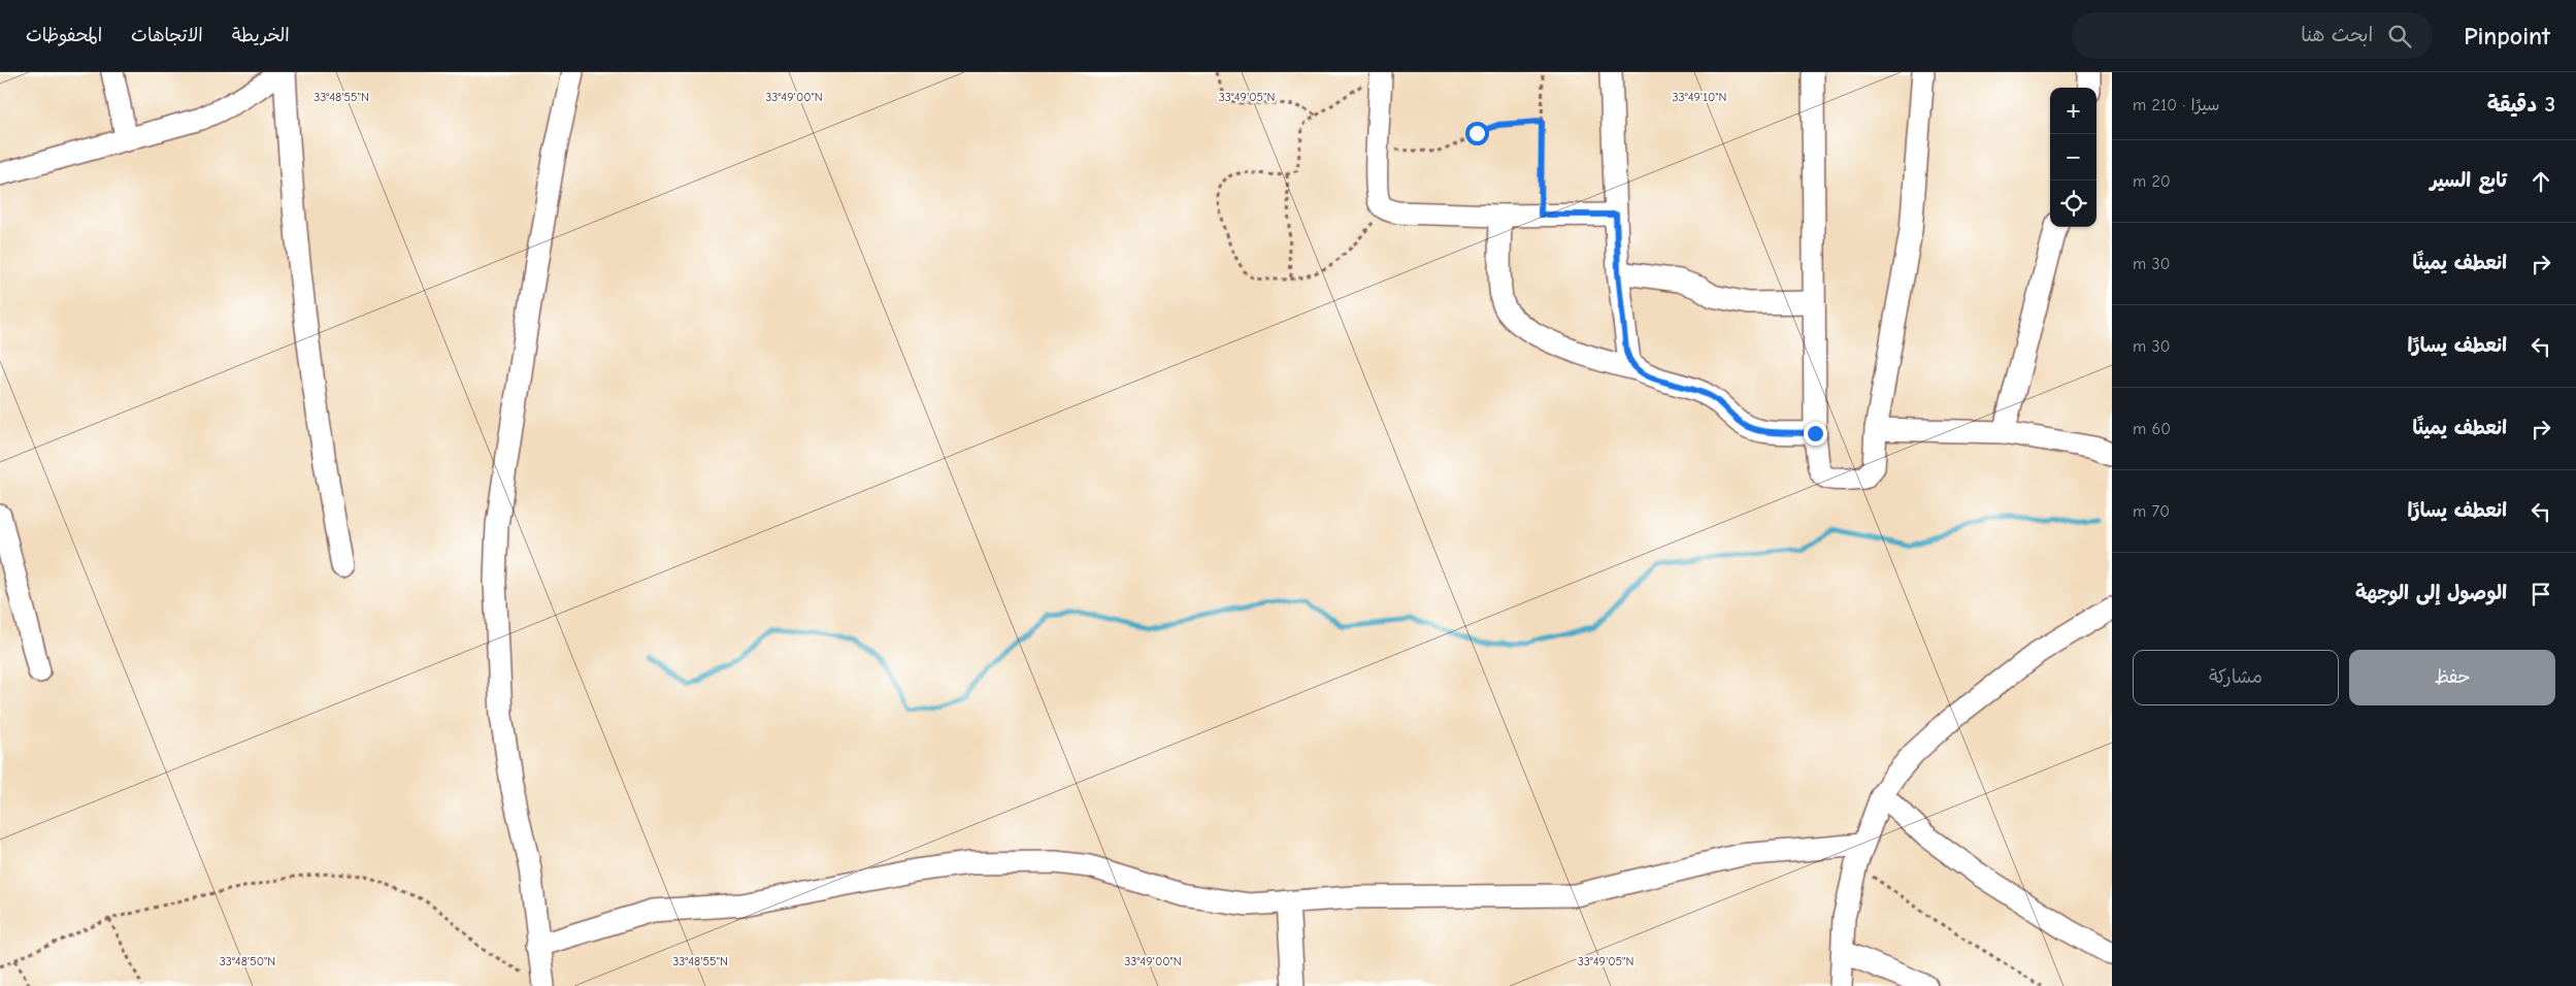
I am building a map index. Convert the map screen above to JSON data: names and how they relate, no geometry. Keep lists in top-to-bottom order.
{
  "page": {
    "header": "Pinpoint",
    "search": "ابحث هنا",
    "nav": ["الخريطة", "الاتجاهات", "المحفوظات"],
    "heading": ["3 دقيقة", "سيرًا · 210 m"],
    "map_buttons": ["+", "−"],
    "list": [
      ["تابع السير", "20 m"],
      ["انعطف يمينًا", "30 m"],
      ["انعطف يسارًا", "30 m"],
      ["انعطف يمينًا", "60 m"],
      ["انعطف يسارًا", "70 m"],
      "الوصول إلى الوجهة"
    ],
    "buttons": ["حفظ", "مشاركة"]
  },
  "coordinates": [
    "33°48'55\"N",
    "33°49'00\"N",
    "33°49'05\"N",
    "33°49'10\"N",
    "33°48'50\"N"
  ]
}
